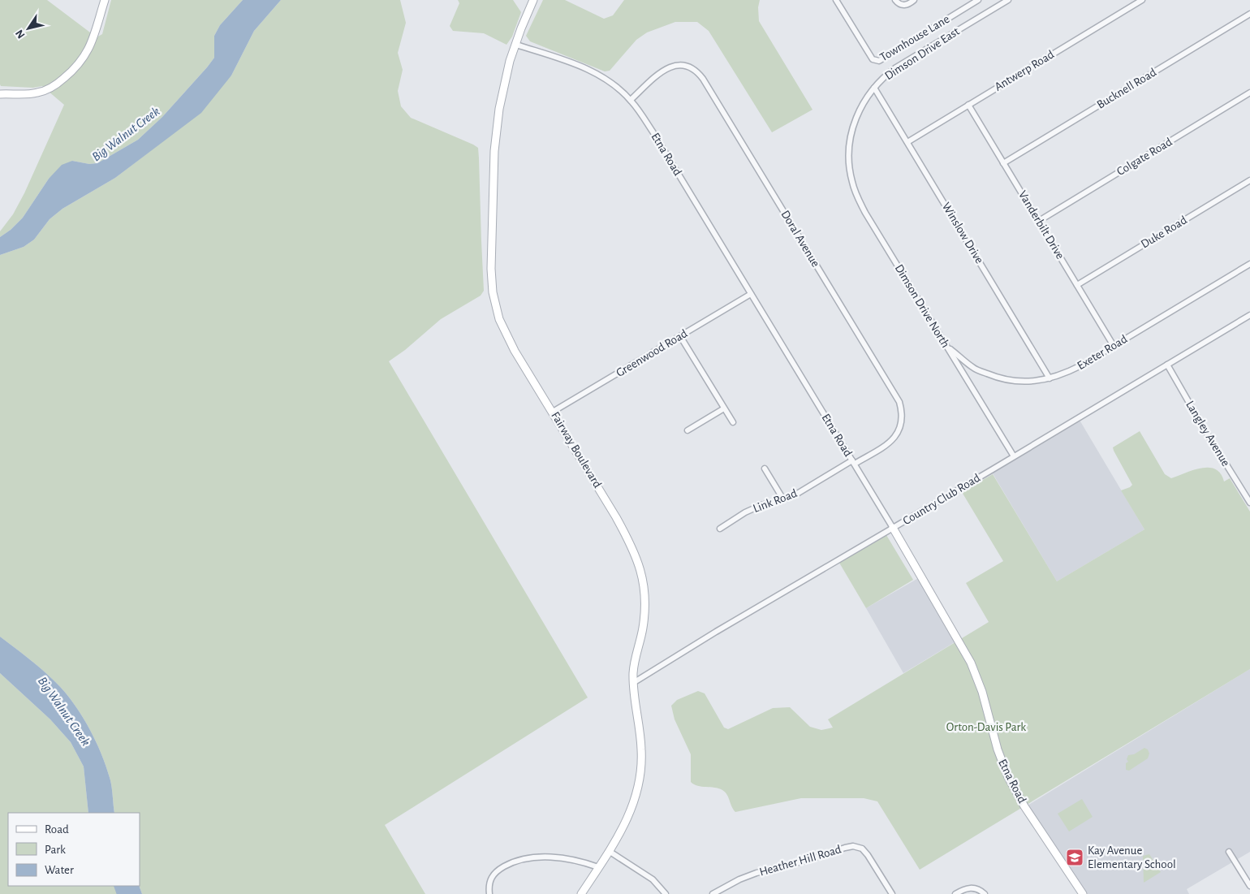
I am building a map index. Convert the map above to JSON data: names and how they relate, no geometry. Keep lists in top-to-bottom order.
{
  "streets": {
    "street": [
      "Townhouse Lane",
      "Dimson Drive East",
      "Antwerp Road",
      "Bucknell Road",
      "Etna Road",
      "Colgate Road",
      "Vanderbilt Drive",
      "Duke Road",
      "Winslow Drive",
      "Doral Avenue",
      "Dimson Drive North",
      "Exeter Road",
      "Greenwood Road",
      "Langley Avenue",
      "Fairway Boulevard",
      "Country Club Road",
      "Link Road",
      "Heather Hill Road"
    ]
  },
  "crossings": [
    ["Dimson Drive East", "Winslow Drive"],
    ["Dimson Drive East", "Dimson Drive North"],
    ["Antwerp Road", "Vanderbilt Drive"],
    ["Antwerp Road", "Winslow Drive"],
    ["Bucknell Road", "Vanderbilt Drive"],
    ["Etna Road", "Doral Avenue"],
    ["Etna Road", "Greenwood Road"],
    ["Etna Road", "Fairway Boulevard"],
    ["Etna Road", "Country Club Road"],
    ["Etna Road", "Link Road"],
    ["Colgate Road", "Vanderbilt Drive"],
    ["Vanderbilt Drive", "Duke Road"],
    ["Vanderbilt Drive", "Exeter Road"],
    ["Winslow Drive", "Exeter Road"],
    ["Doral Avenue", "Link Road"],
    ["Dimson Drive North", "Exeter Road"],
    ["Dimson Drive North", "Country Club Road"],
    ["Greenwood Road", "Fairway Boulevard"],
    ["Langley Avenue", "Country Club Road"],
    ["Fairway Boulevard", "Country Club Road"]
  ],
  "water": ["Big Walnut Creek"],
  "parks": ["Orton-Davis Park"],
  "places": {
    "school or university": ["Kay Avenue Elementary School"]
  },
  "legend": ["Road", "Park", "Water"],
  "north": "bottom left"
}
